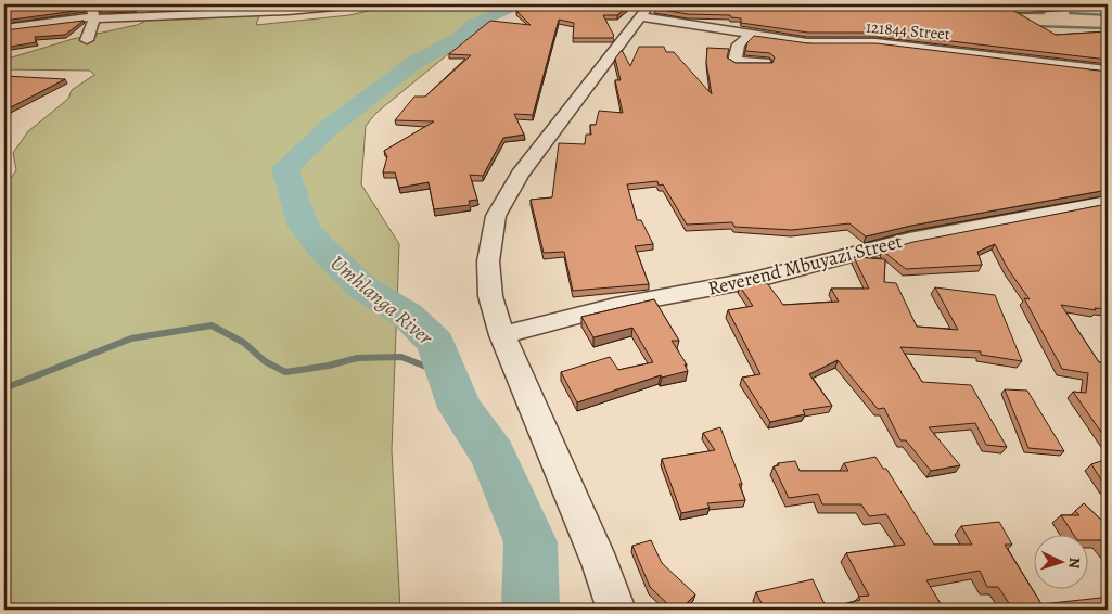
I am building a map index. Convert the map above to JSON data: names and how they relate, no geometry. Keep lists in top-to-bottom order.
{
  "streets": {
    "street": ["121844 Street", "Reverend Mbuyazi Street"]
  },
  "water": ["Umhlanga River"],
  "north": "right"
}
